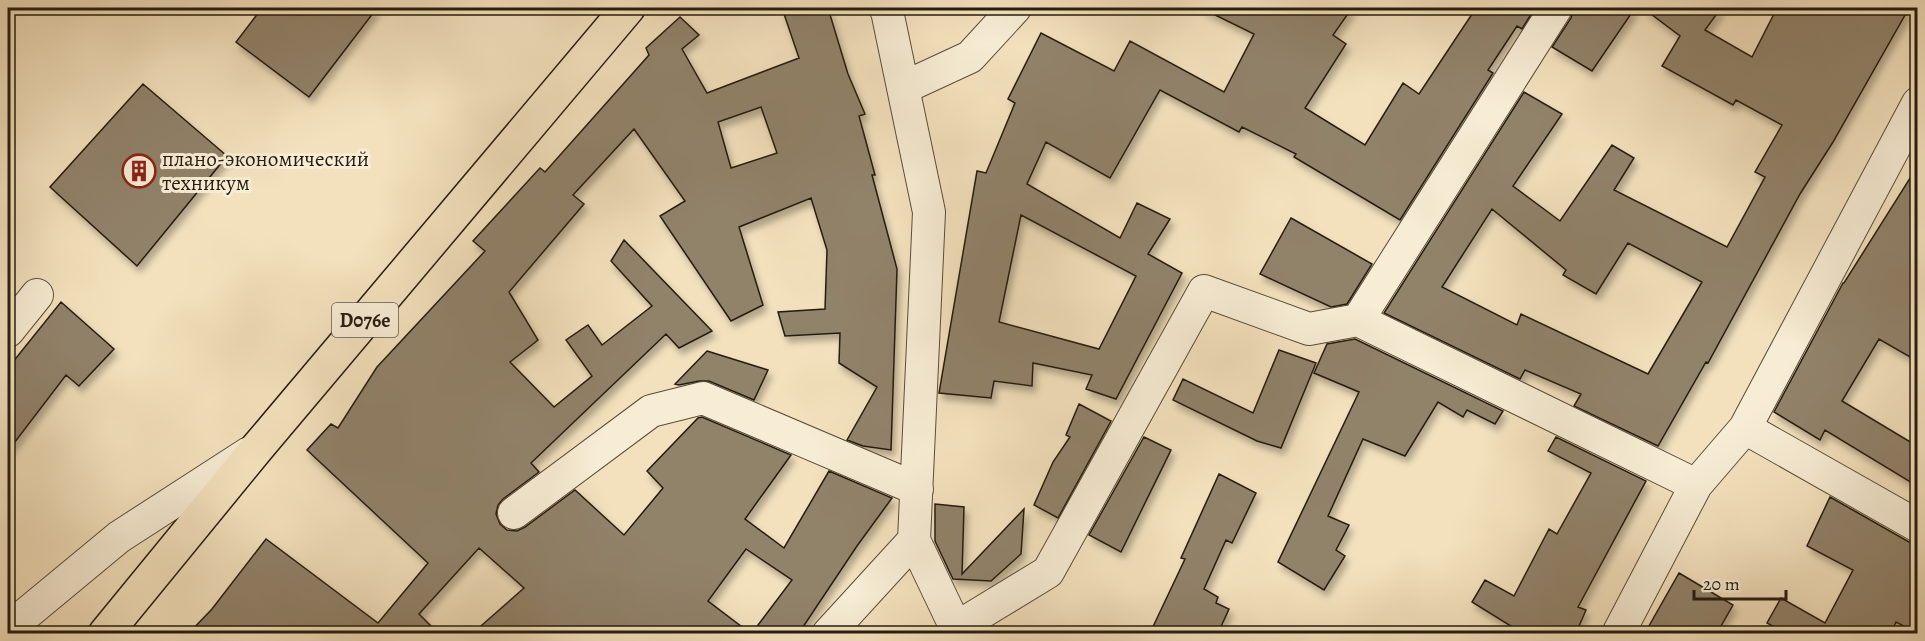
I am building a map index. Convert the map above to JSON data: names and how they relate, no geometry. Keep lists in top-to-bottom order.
{
  "streets": {
    "main road": ["D076e"]
  },
  "places": {
    "building": ["плано-экономический техникум"]
  },
  "scale_bar": "20 m"
}
